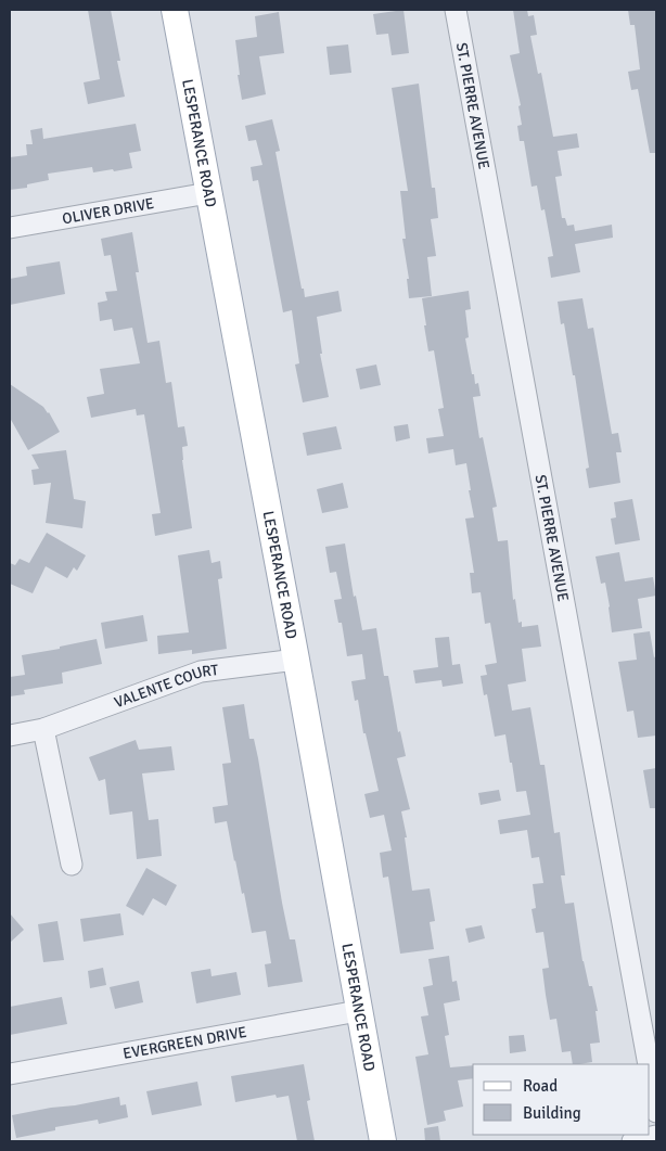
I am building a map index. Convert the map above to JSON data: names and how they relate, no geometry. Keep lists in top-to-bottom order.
{
  "streets": {
    "main road": ["LESPERANCE ROAD"],
    "street": [
      "ST. PIERRE AVENUE",
      "OLIVER DRIVE",
      "VALENTE COURT",
      "EVERGREEN DRIVE"
    ]
  },
  "crossings": [
    ["LESPERANCE ROAD", "OLIVER DRIVE"],
    ["LESPERANCE ROAD", "VALENTE COURT"],
    ["LESPERANCE ROAD", "EVERGREEN DRIVE"]
  ],
  "legend": ["Road", "Building"]
}
